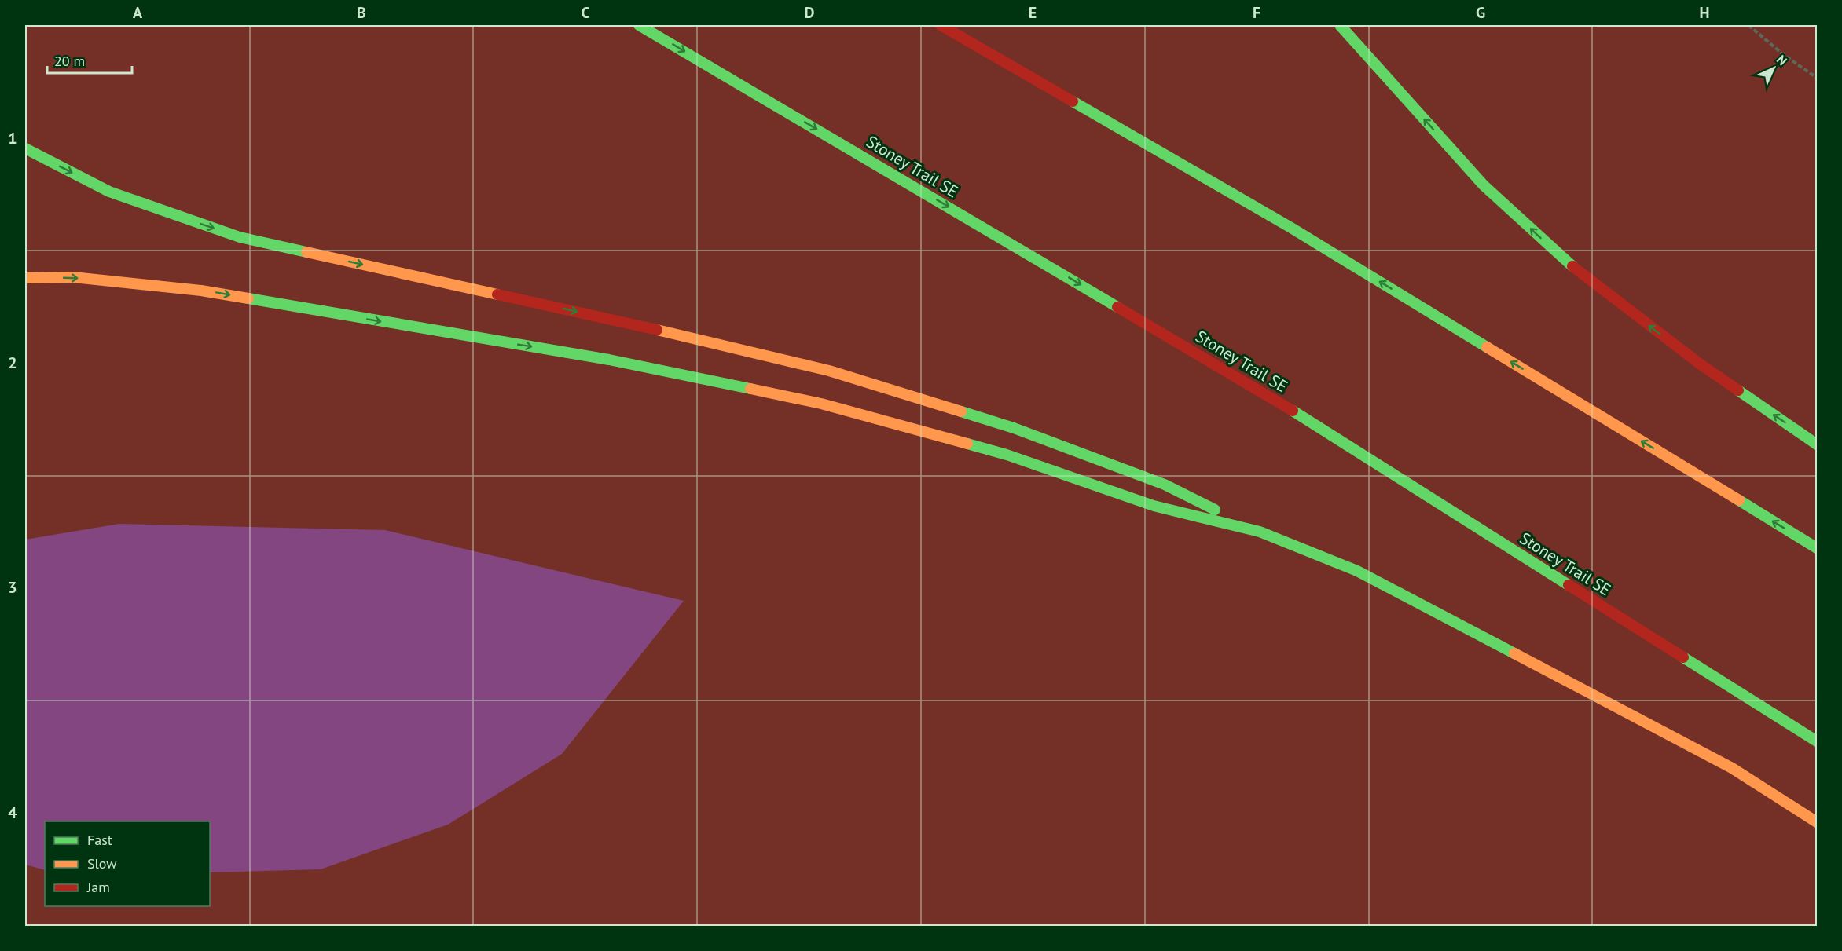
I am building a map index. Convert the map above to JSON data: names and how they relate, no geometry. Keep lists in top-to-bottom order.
{
  "streets": {
    "highway": ["Stoney Trail SE"]
  },
  "one_way": ["Stoney Trail SE"],
  "legend": ["Fast", "Slow", "Jam"],
  "scale_bar": "20 m",
  "north": "top right",
  "grid": {
    "columns": [
      "A",
      "B",
      "C",
      "D",
      "E",
      "F",
      "G",
      "H"
    ],
    "rows": [
      "1",
      "2",
      "3",
      "4"
    ]
  }
}
